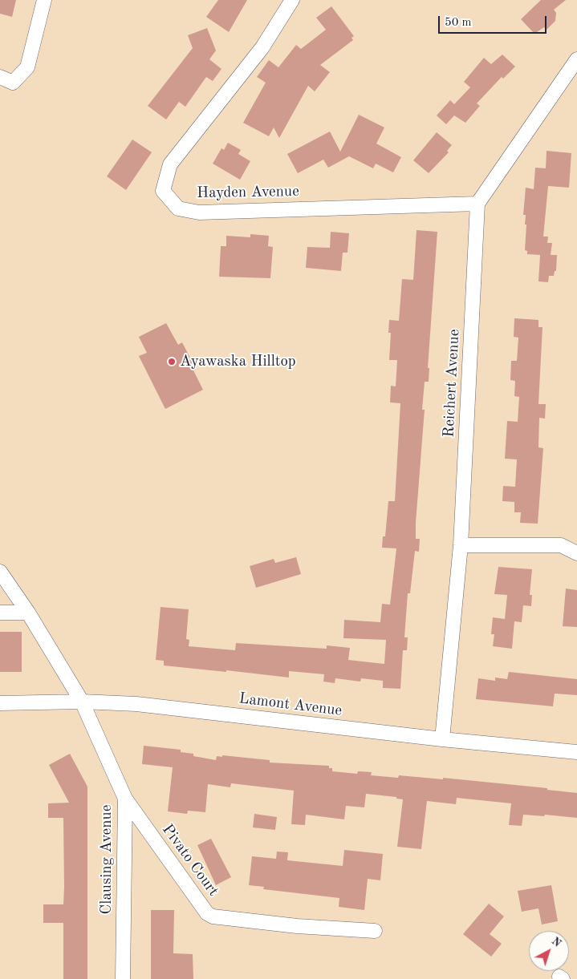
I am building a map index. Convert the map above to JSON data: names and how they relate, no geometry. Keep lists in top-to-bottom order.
{
  "streets": {
    "street": [
      "Hayden Avenue",
      "Reichert Avenue",
      "Lamont Avenue",
      "Clausing Avenue",
      "Pivato Court"
    ]
  },
  "crossings": [
    ["Hayden Avenue", "Reichert Avenue"],
    ["Reichert Avenue", "Lamont Avenue"],
    ["Lamont Avenue", "Clausing Avenue"],
    ["Clausing Avenue", "Pivato Court"]
  ],
  "places": ["Ayawaska Hilltop"],
  "scale_bar": "50 m",
  "north": "top right"
}
